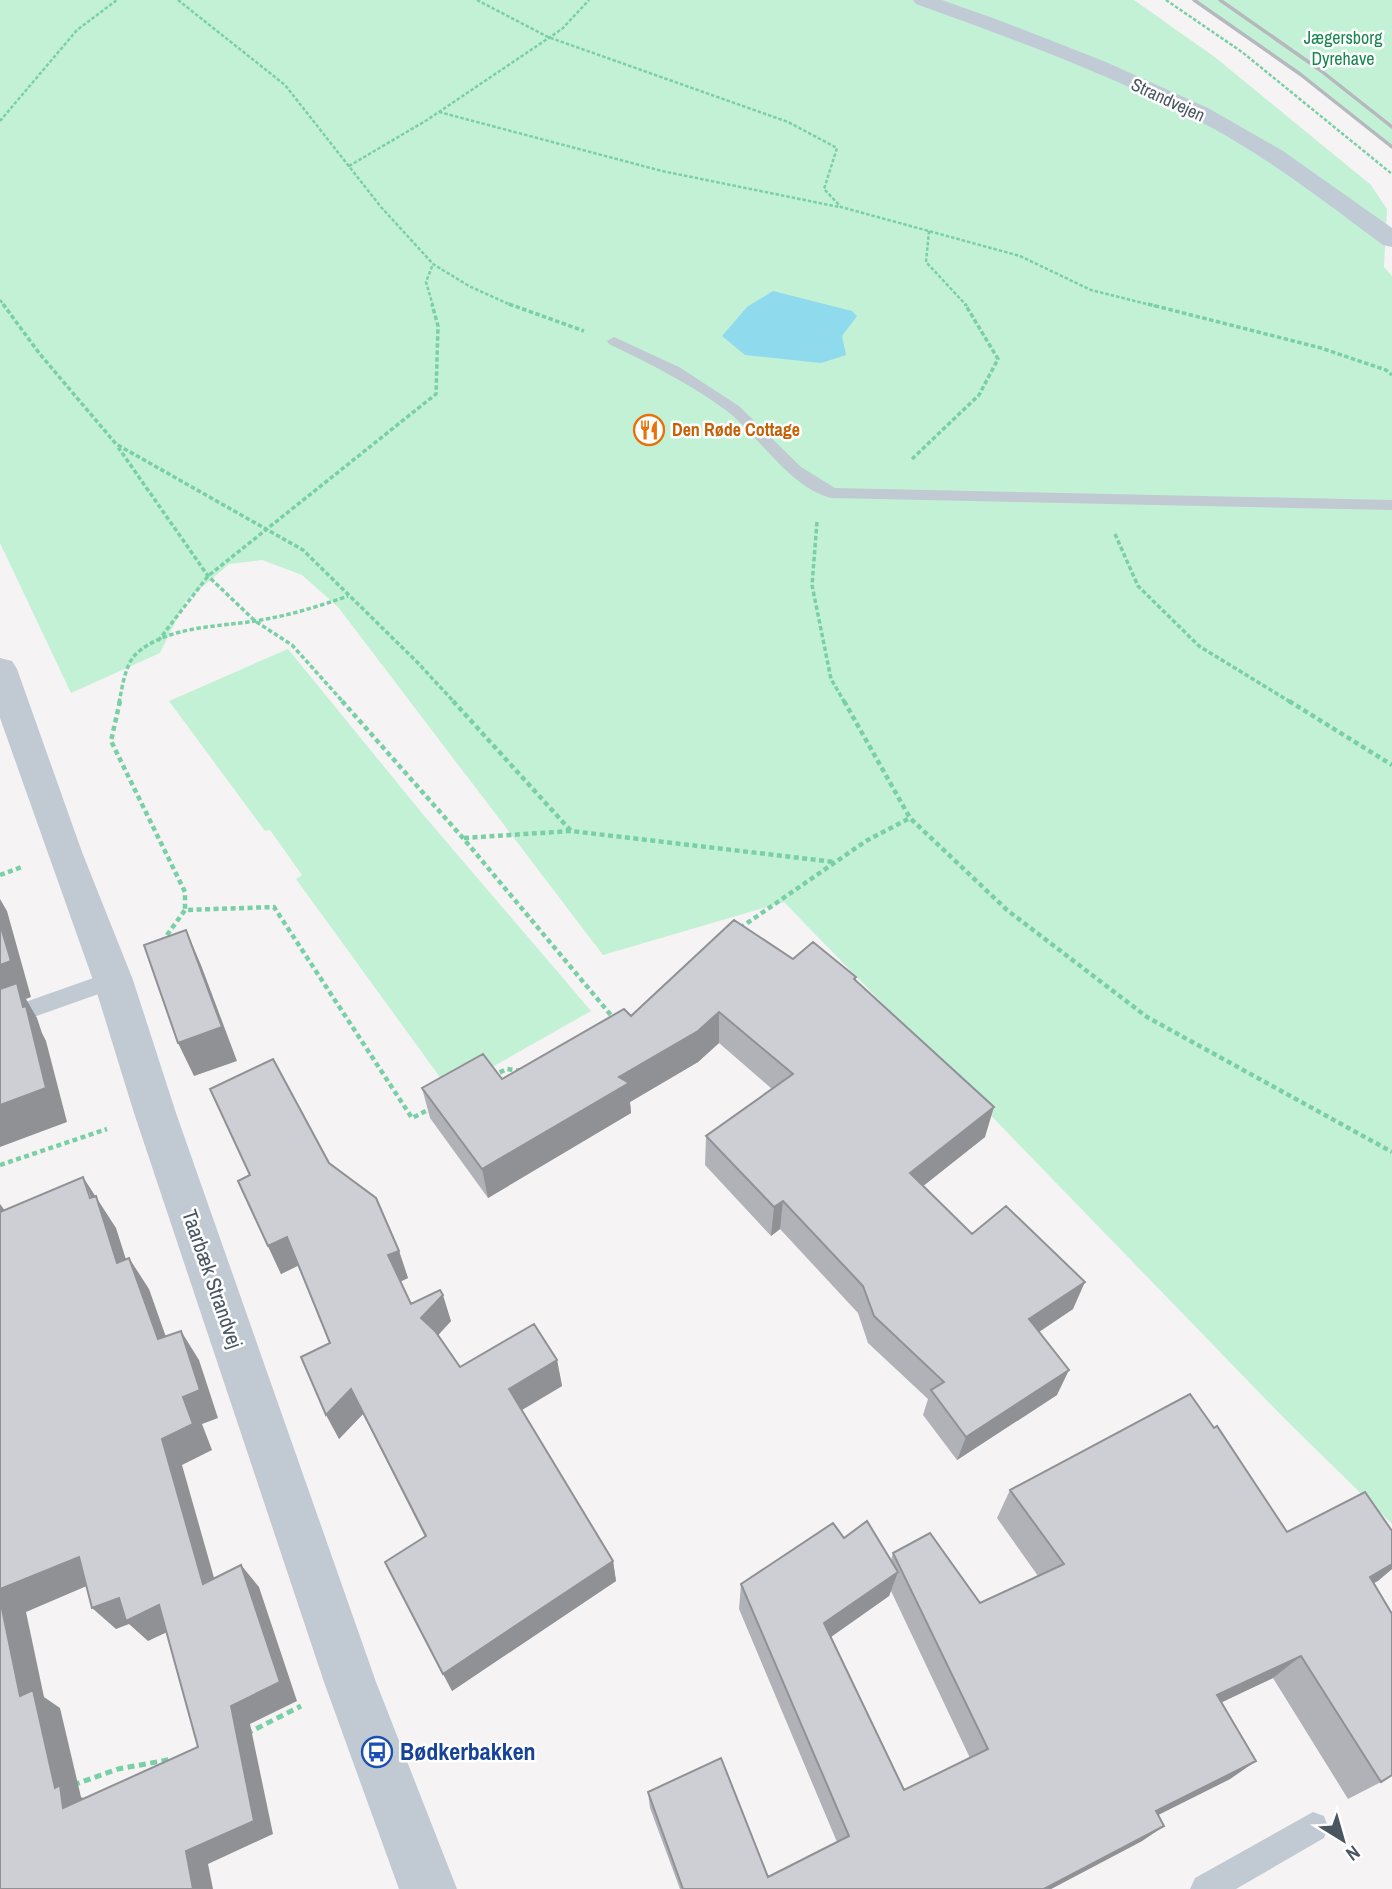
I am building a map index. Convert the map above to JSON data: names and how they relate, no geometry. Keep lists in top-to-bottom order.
{
  "streets": {
    "main road": ["Strandvejen"],
    "street": ["Taarbæk Strandvej"]
  },
  "parks": ["Jægersborg Dyrehave"],
  "places": {
    "restaurant": ["Den Røde Cottage"],
    "bus stop": ["Bødkerbakken"]
  },
  "north": "bottom right"
}
